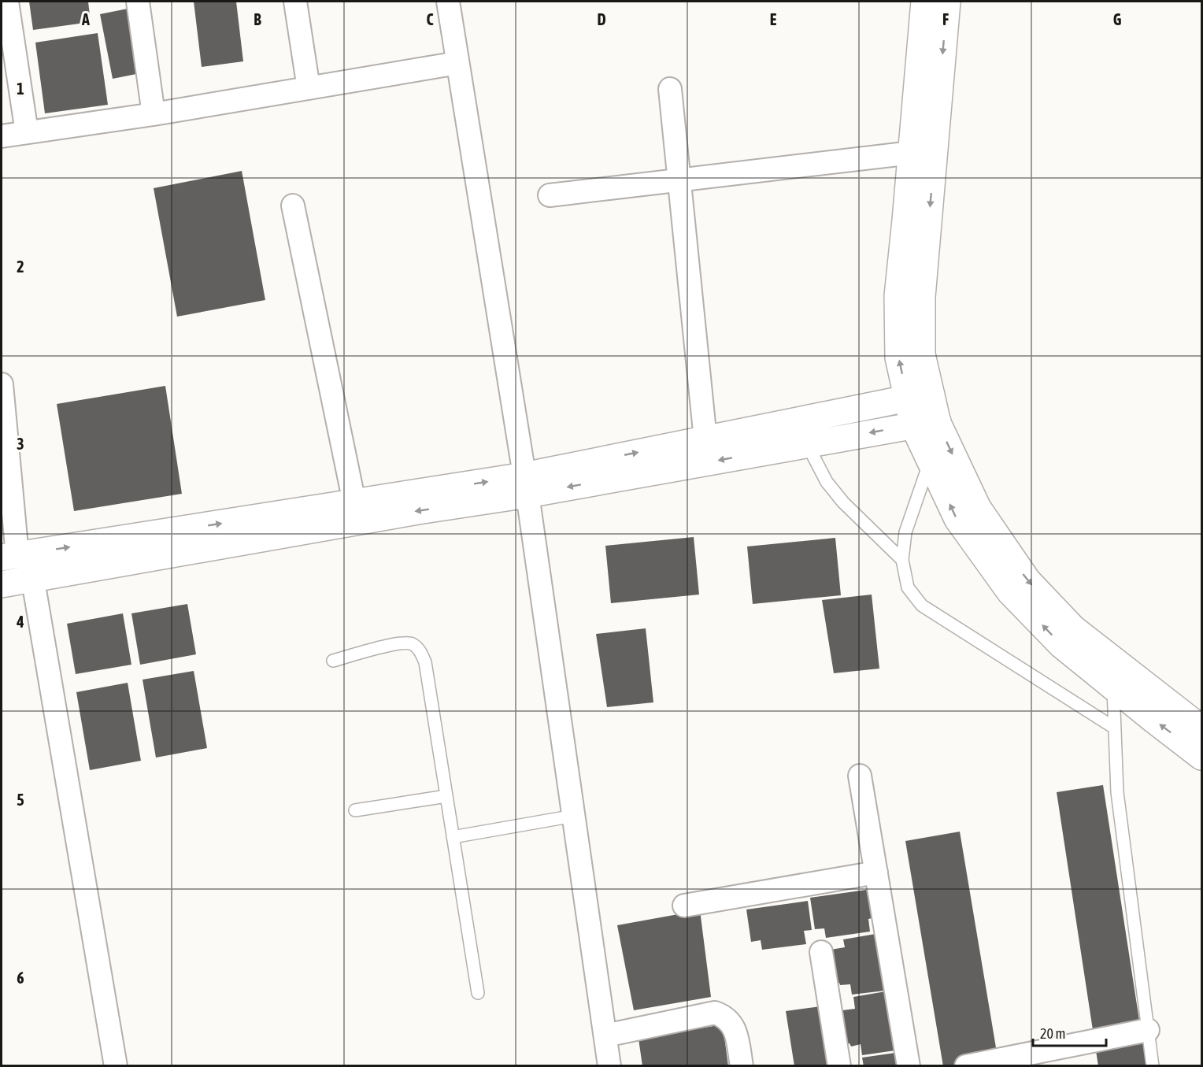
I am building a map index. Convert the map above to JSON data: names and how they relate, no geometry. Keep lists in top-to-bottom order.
{
  "scale_bar": "20 m",
  "grid": {
    "columns": [
      "A",
      "B",
      "C",
      "D",
      "E",
      "F",
      "G"
    ],
    "rows": [
      "1",
      "2",
      "3",
      "4",
      "5",
      "6"
    ]
  }
}
